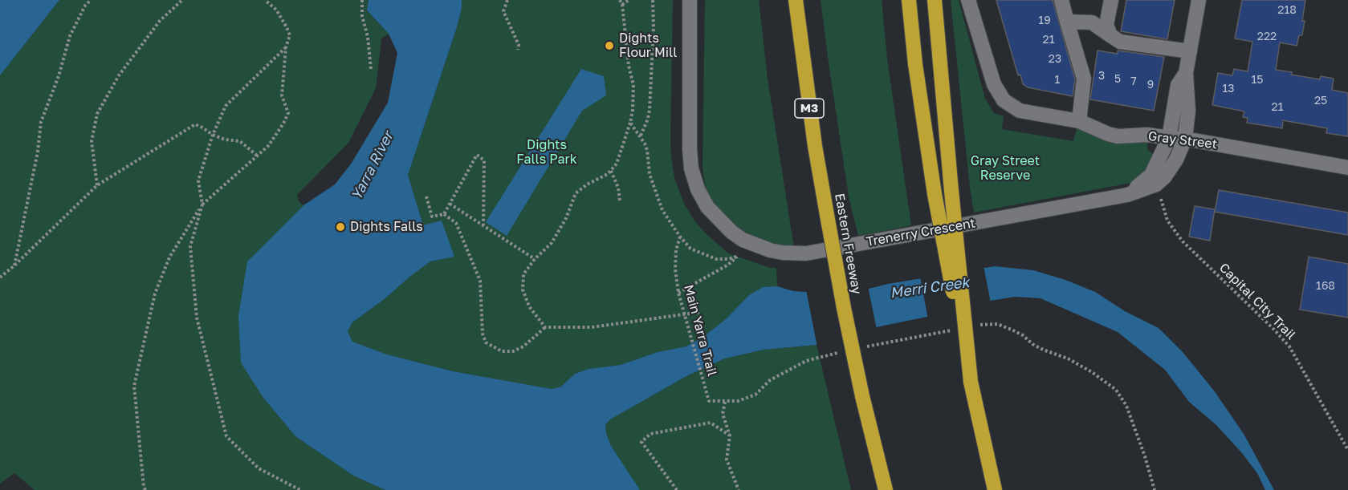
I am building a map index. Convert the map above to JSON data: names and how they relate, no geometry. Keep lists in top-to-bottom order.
{
  "streets": {
    "highway": ["M3", "Eastern Freeway"],
    "street": ["Gray Street", "Trenerry Crescent"],
    "path": ["Capital City Trail", "Main Yarra Trail"]
  },
  "crossings": [
    ["Gray Street", "Trenerry Crescent"]
  ],
  "water": ["Yarra River", "Merri Creek"],
  "parks": ["Dights Falls Park", "Gray Street Reserve"],
  "places": ["Dights Flour Mill", "Dights Falls"],
  "house_numbers": [
    "218",
    "19",
    "222",
    "21",
    "23",
    "3",
    "5",
    "1",
    "15",
    "7",
    "9",
    "13",
    "25",
    "21",
    "168"
  ]
}
